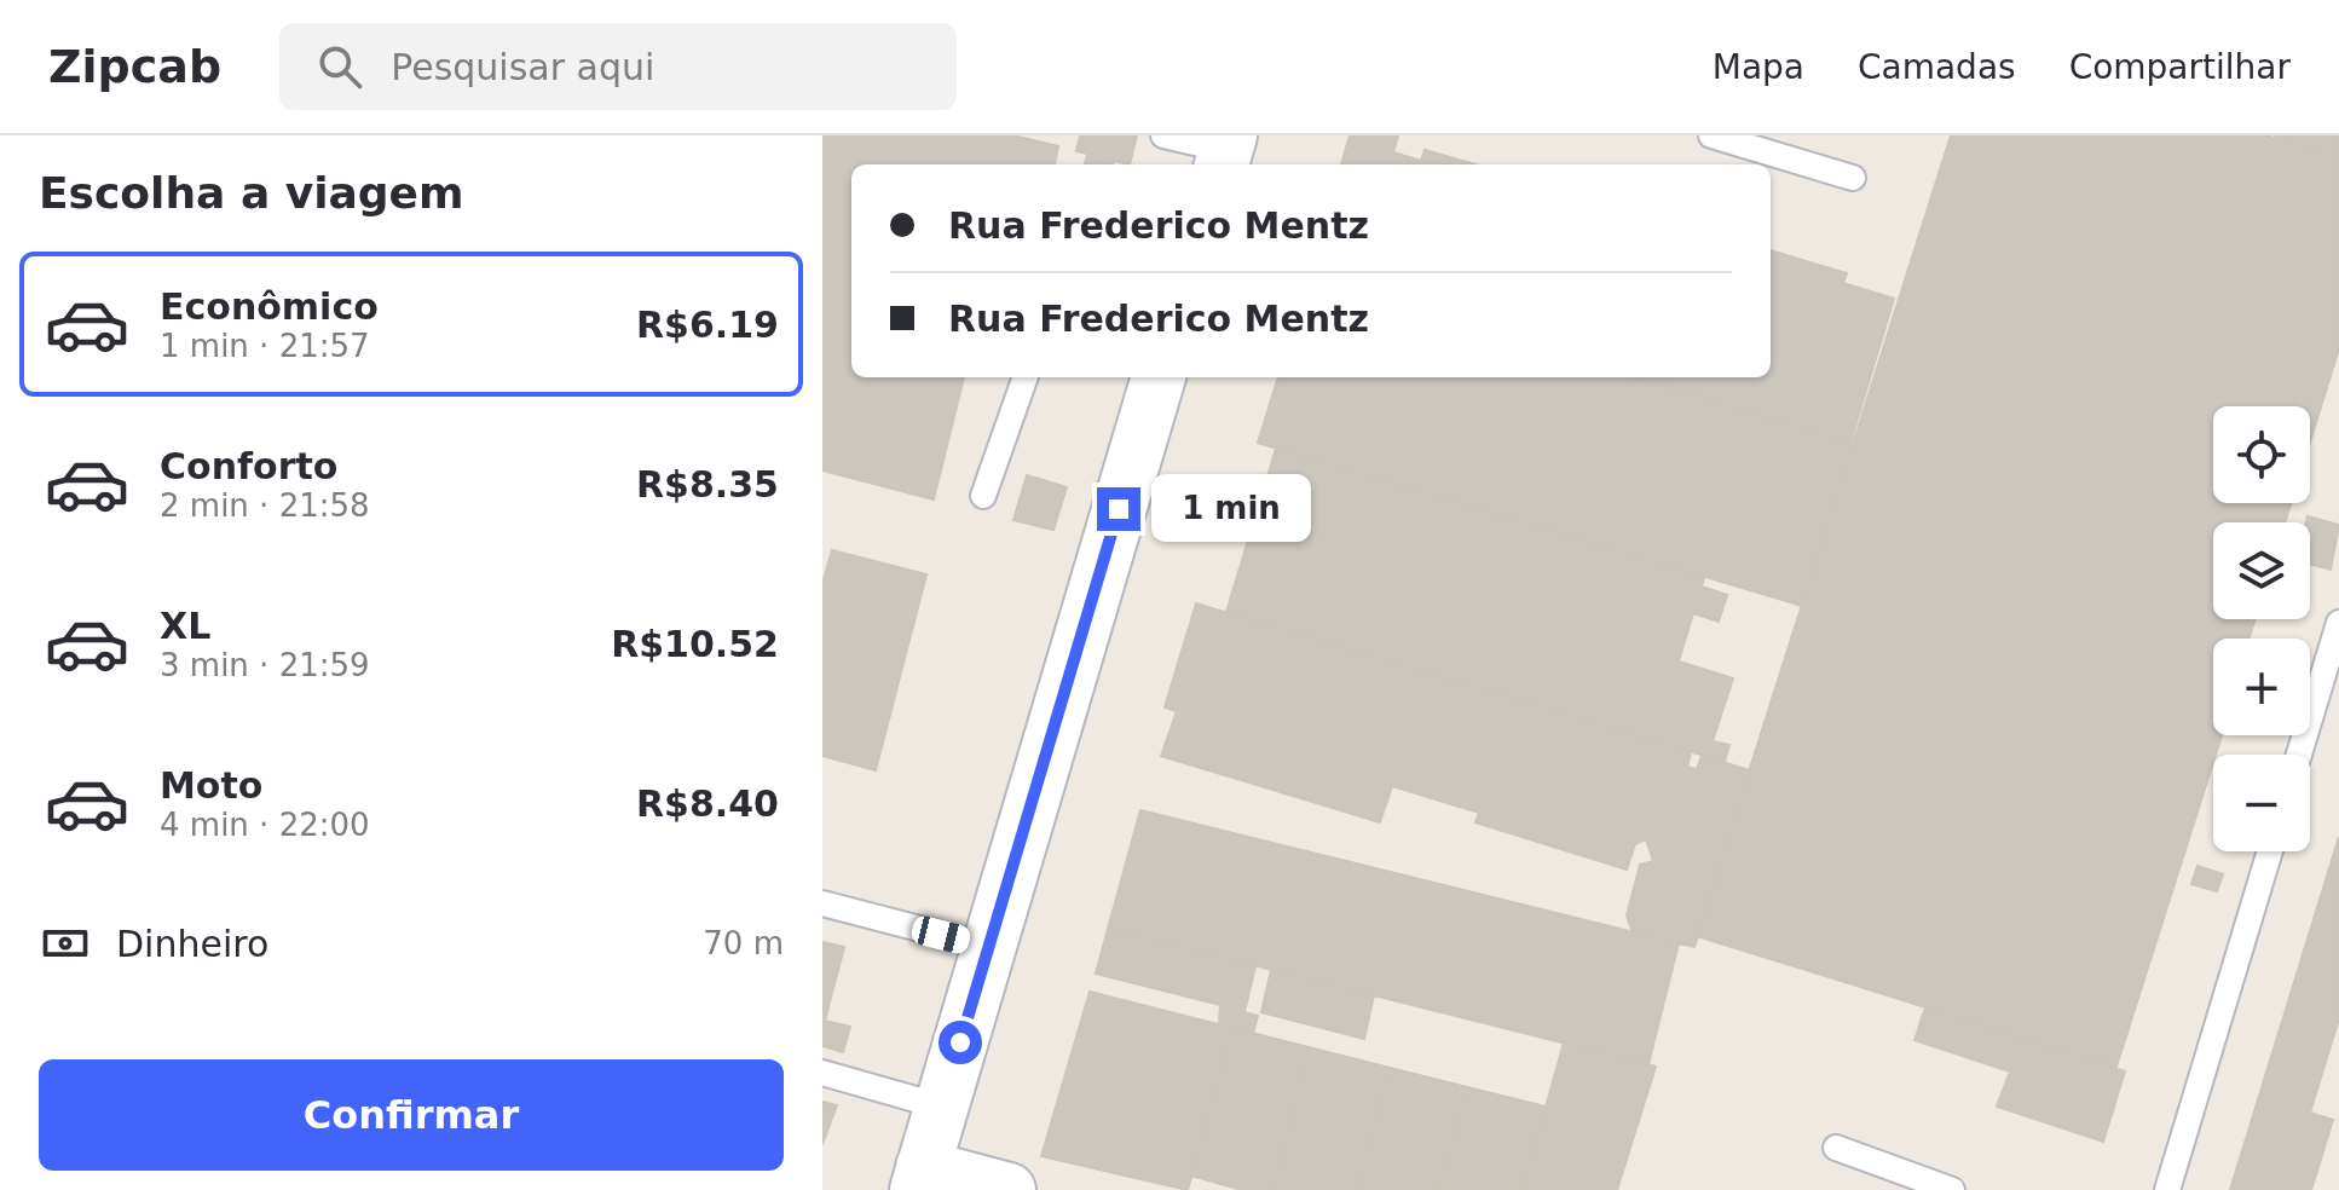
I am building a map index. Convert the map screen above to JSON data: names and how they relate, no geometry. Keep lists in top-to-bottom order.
{
  "page": {
    "header": "Zipcab",
    "search": "Pesquisar aqui",
    "nav": ["Mapa", "Camadas", "Compartilhar"],
    "heading": "Escolha a viagem",
    "banner": ["Rua Frederico Mentz", "Rua Frederico Mentz"],
    "list": [
      {
        "name": "Econômico",
        "note": "1 min · 21:57",
        "value": "R$6.19"
      },
      {
        "name": "Conforto",
        "note": "2 min · 21:58",
        "value": "R$8.35"
      },
      {
        "name": "XL",
        "note": "3 min · 21:59",
        "value": "R$10.52"
      },
      {
        "name": "Moto",
        "note": "4 min · 22:00",
        "value": "R$8.40"
      }
    ],
    "map_buttons": ["+", "−"],
    "bubble": "1 min",
    "pay": ["Dinheiro", "70 m"],
    "buttons": "Confirmar"
  }
}
